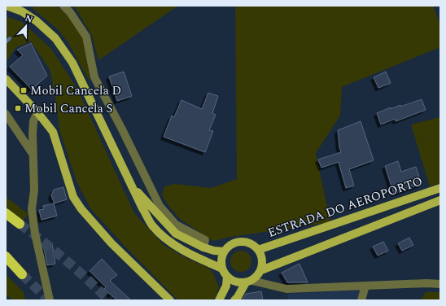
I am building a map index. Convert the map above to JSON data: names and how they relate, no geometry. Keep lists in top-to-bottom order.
{
  "streets": {
    "main road": ["ESTRADA DO AEROPORTO"]
  },
  "places": {
    "transit": ["Mobil Cancela D", "Mobil Cancela S"]
  },
  "north": "top"
}
